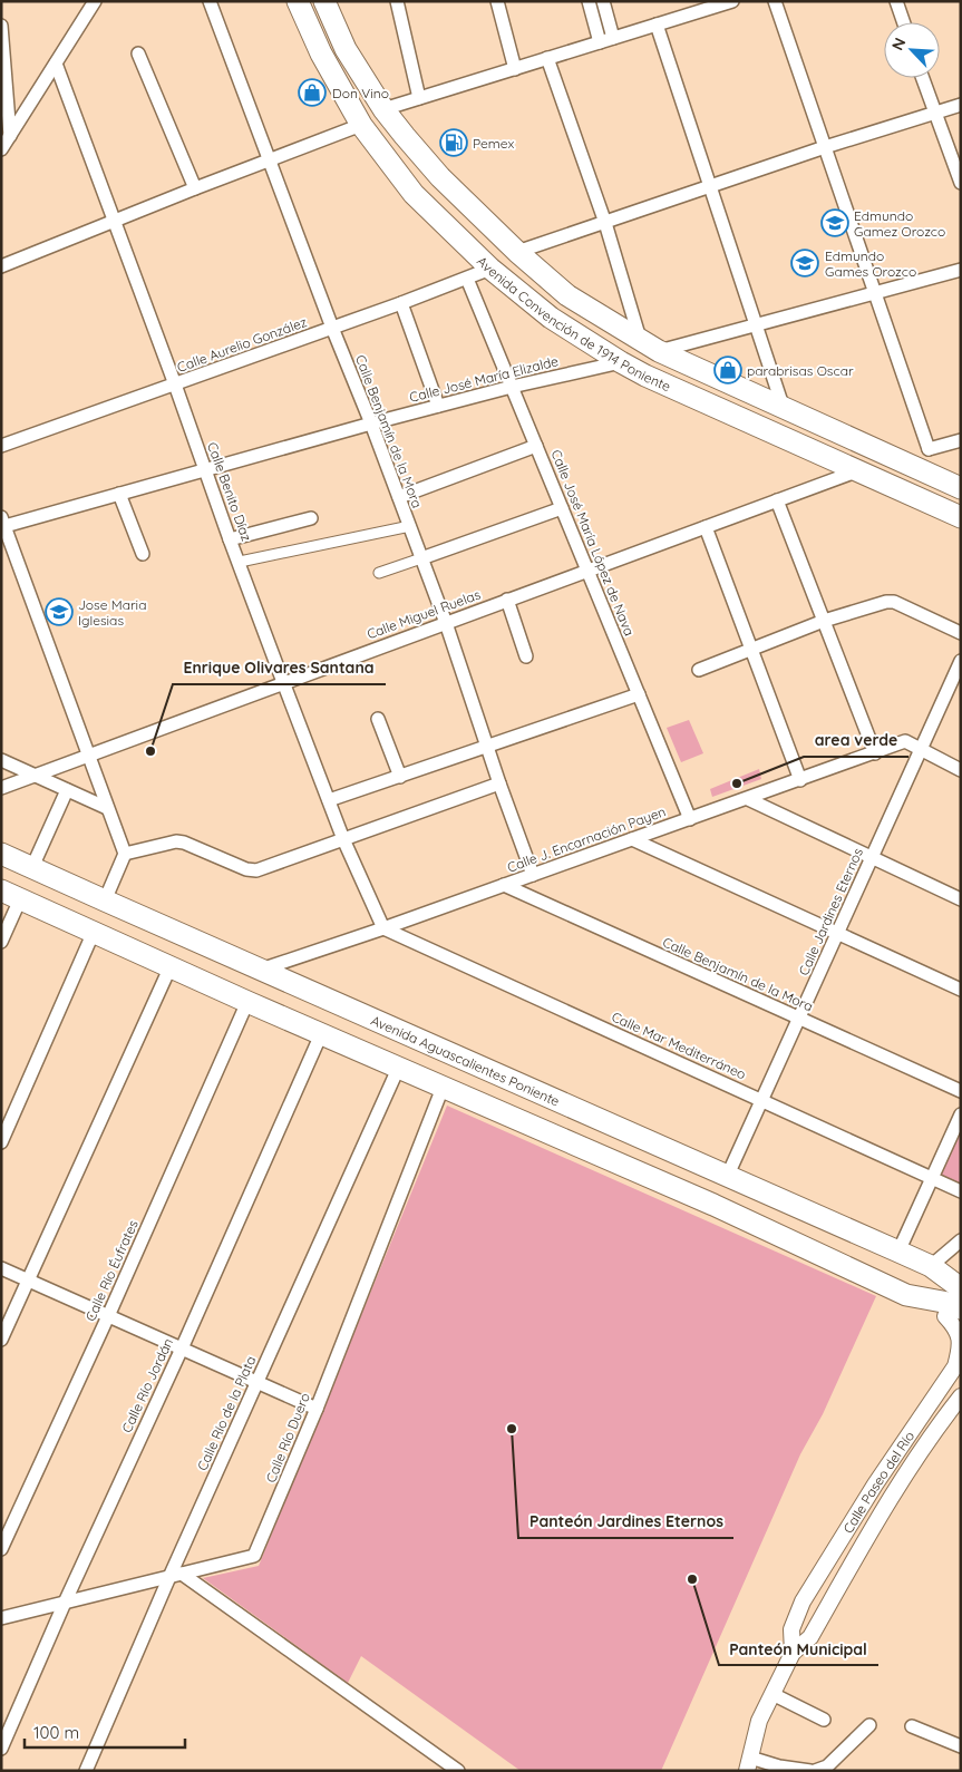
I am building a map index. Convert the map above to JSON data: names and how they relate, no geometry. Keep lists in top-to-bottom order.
{
  "streets": {
    "main road": ["Avenida Convención de 1914 Poniente", "Avenida Aguascalientes Poniente"],
    "street": [
      "Calle Aurelio González",
      "Calle José María Elizalde",
      "Calle Benjamín de la Mora",
      "Calle Benito Díaz",
      "Calle José María López de Nava",
      "Calle Miguel Ruelas",
      "Calle J. Encarnación Payen",
      "Calle Jardines Eternos",
      "Calle Mar Mediterráneo",
      "Calle Río Éufrates",
      "Calle Río Jordán",
      "Calle Río de la Plata",
      "Calle Río Duero",
      "Calle Paseo del Río"
    ]
  },
  "crossings": [
    ["Avenida Convención de 1914 Poniente", "Calle Aurelio González"],
    ["Avenida Convención de 1914 Poniente", "Calle José María Elizalde"],
    ["Avenida Convención de 1914 Poniente", "Calle Miguel Ruelas"],
    ["Calle Aurelio González", "Calle Benjamín de la Mora"],
    ["Calle Aurelio González", "Calle Benito Díaz"],
    ["Calle Aurelio González", "Calle José María López de Nava"],
    ["Calle José María Elizalde", "Calle Benjamín de la Mora"],
    ["Calle José María Elizalde", "Calle Benito Díaz"],
    ["Calle José María Elizalde", "Calle José María López de Nava"],
    ["Calle Benjamín de la Mora", "Calle Miguel Ruelas"],
    ["Calle Benjamín de la Mora", "Calle J. Encarnación Payen"],
    ["Calle Benjamín de la Mora", "Calle Jardines Eternos"],
    ["Calle Benito Díaz", "Calle Miguel Ruelas"],
    ["Calle Benito Díaz", "Calle J. Encarnación Payen"],
    ["Calle Benito Díaz", "Calle Mar Mediterráneo"],
    ["Calle José María López de Nava", "Calle Miguel Ruelas"],
    ["Calle José María López de Nava", "Calle J. Encarnación Payen"],
    ["Calle J. Encarnación Payen", "Calle Jardines Eternos"],
    ["Calle J. Encarnación Payen", "Calle Mar Mediterráneo"],
    ["Calle J. Encarnación Payen", "Avenida Aguascalientes Poniente"],
    ["Calle Jardines Eternos", "Calle Mar Mediterráneo"],
    ["Calle Jardines Eternos", "Avenida Aguascalientes Poniente"],
    ["Calle Río Jordán", "Calle Río Duero"],
    ["Calle Río de la Plata", "Calle Río Duero"]
  ],
  "places": {
    "shop": ["Don Vino", "parabrisas Oscar"],
    "fuel station": ["Pemex"],
    "school or university": ["Edmundo Gamez Orozco", "Edmundo Games Orozco", "Jose Maria Iglesias"],
    "other": [
      "Enrique Olivares Santana",
      "area verde",
      "Panteón Jardines Eternos",
      "Panteón Municipal"
    ]
  },
  "scale_bar": "100 m",
  "north": "top left"
}
